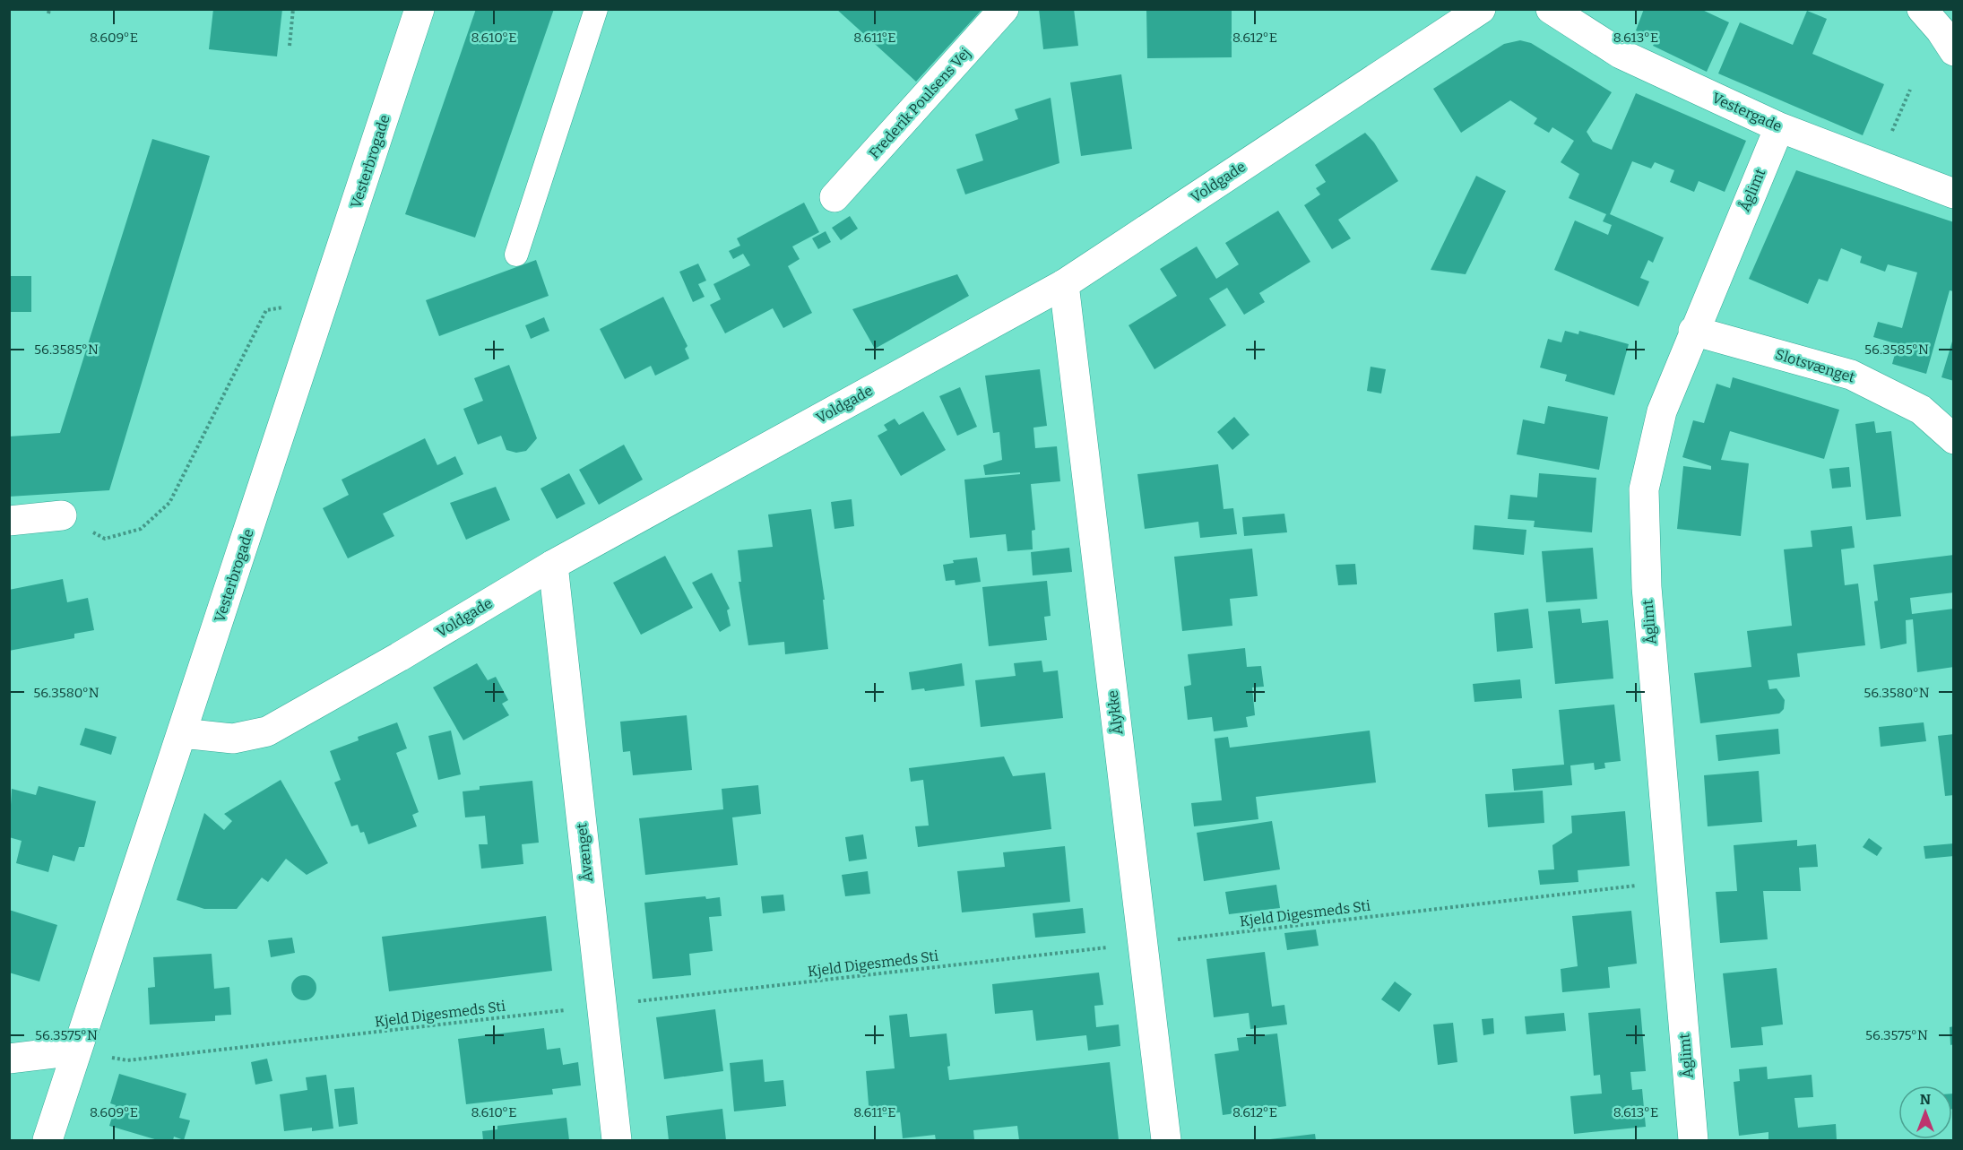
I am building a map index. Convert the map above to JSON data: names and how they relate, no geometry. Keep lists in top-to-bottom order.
{
  "streets": {
    "street": [
      "Frederik Poulsens Vej",
      "Vestergade",
      "Vesterbrogade",
      "Voldgade",
      "Åglimt",
      "Slotsvænget",
      "Ålykke",
      "Åvænget"
    ],
    "path": ["Kjeld Digesmeds Sti"]
  },
  "crossings": [
    ["Vestergade", "Åglimt"],
    ["Vesterbrogade", "Voldgade"],
    ["Vesterbrogade", "Kjeld Digesmeds Sti"],
    ["Voldgade", "Ålykke"],
    ["Voldgade", "Åvænget"],
    ["Åglimt", "Slotsvænget"],
    ["Åglimt", "Kjeld Digesmeds Sti"],
    ["Ålykke", "Kjeld Digesmeds Sti"],
    ["Åvænget", "Kjeld Digesmeds Sti"]
  ],
  "north": "top",
  "coordinates": [
    "8.609°E",
    "8.610°E",
    "8.611°E",
    "8.612°E",
    "8.613°E",
    "56.3585°N",
    "56.3580°N",
    "56.3575°N"
  ]
}
